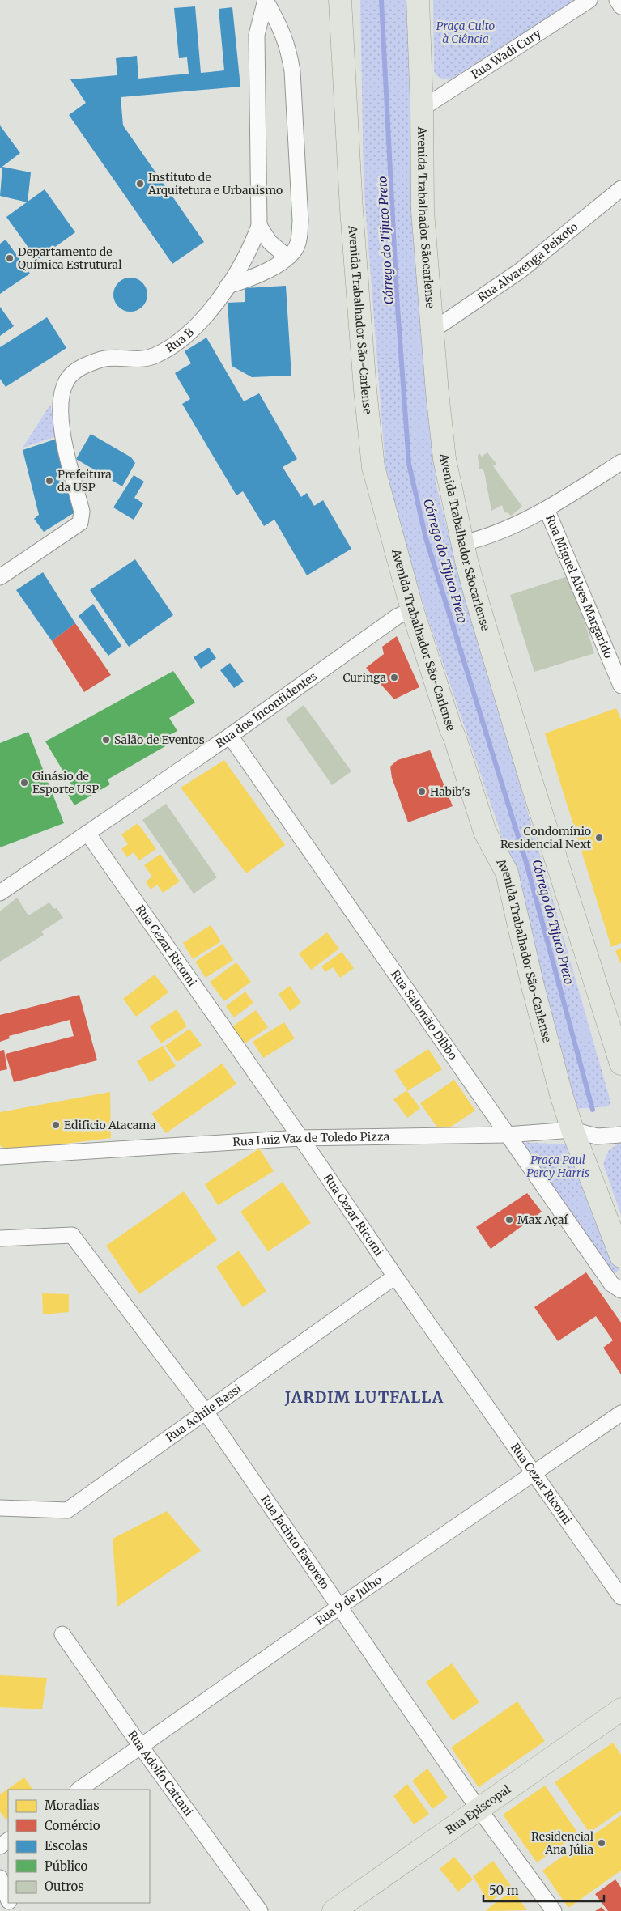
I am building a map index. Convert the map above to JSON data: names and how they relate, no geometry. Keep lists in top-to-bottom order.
{
  "streets": {
    "main road": ["Avenida Trabalhador Sãocarlense", "Avenida Trabalhador São-Carlense", "Rua Episcopal"],
    "street": [
      "Rua Wadi Cury",
      "Rua Alvarenga Peixoto",
      "Rua B",
      "Rua Miguel Alves Margarido",
      "Rua dos Inconfidentes",
      "Rua Cezar Ricomi",
      "Rua Salomão Dibbo",
      "Rua Luiz Vaz de Toledo Pizza",
      "Rua Achile Bassi",
      "Rua Jacinto Favoreto",
      "Rua 9 de Julho",
      "Rua Adolfo Cattani"
    ]
  },
  "crossings": [
    ["Rua Wadi Cury", "Avenida Trabalhador Sãocarlense"],
    ["Avenida Trabalhador Sãocarlense", "Rua Alvarenga Peixoto"],
    ["Avenida Trabalhador São-Carlense", "Rua dos Inconfidentes"],
    ["Avenida Trabalhador São-Carlense", "Rua Luiz Vaz de Toledo Pizza"],
    ["Rua dos Inconfidentes", "Rua Cezar Ricomi"],
    ["Rua dos Inconfidentes", "Rua Salomão Dibbo"],
    ["Rua Cezar Ricomi", "Rua Luiz Vaz de Toledo Pizza"],
    ["Rua Cezar Ricomi", "Rua Achile Bassi"],
    ["Rua Cezar Ricomi", "Rua 9 de Julho"],
    ["Rua Salomão Dibbo", "Rua Luiz Vaz de Toledo Pizza"],
    ["Rua Achile Bassi", "Rua Jacinto Favoreto"],
    ["Rua Jacinto Favoreto", "Rua 9 de Julho"],
    ["Rua Jacinto Favoreto", "Rua Episcopal"],
    ["Rua 9 de Julho", "Rua Adolfo Cattani"]
  ],
  "districts": ["JARDIM LUTFALLA"],
  "water": ["Córrego do Tijuco Preto"],
  "parks": ["Praça Culto à Ciência", "Praça Paul Percy Harris"],
  "places": [
    "Instituto de Arquitetura e Urbanismo",
    "Departamento de Química Estrutural",
    "Prefeitura da USP",
    "Curinga",
    "Salão de Eventos",
    "Ginásio de Esporte USP",
    "Habib's",
    "Condomínio Residencial Next",
    "Edificio Atacama",
    "Max Açaí",
    "Residencial Ana Júlia"
  ],
  "legend": [
    "Moradias",
    "Comércio",
    "Escolas",
    "Público",
    "Outros"
  ],
  "scale_bar": "50 m"
}
